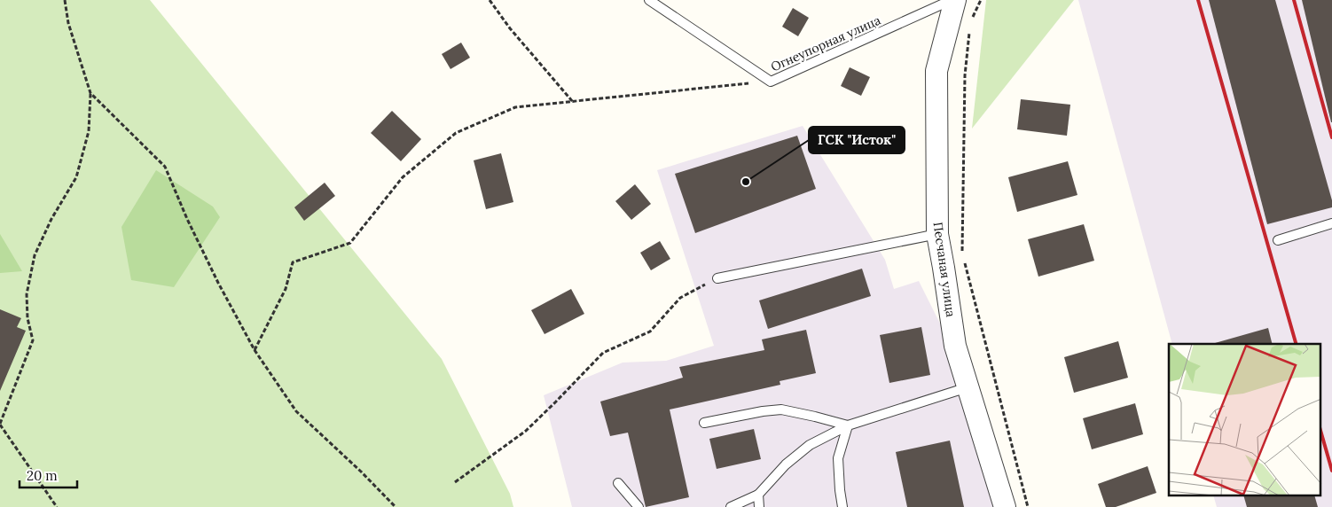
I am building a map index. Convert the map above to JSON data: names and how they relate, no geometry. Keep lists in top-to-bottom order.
{
  "streets": {
    "street": ["Песчаная улица"],
    "lane": ["Огнеупорная улица"]
  },
  "places": ["ГСК \"Исток\""],
  "scale_bar": "20 m"
}
